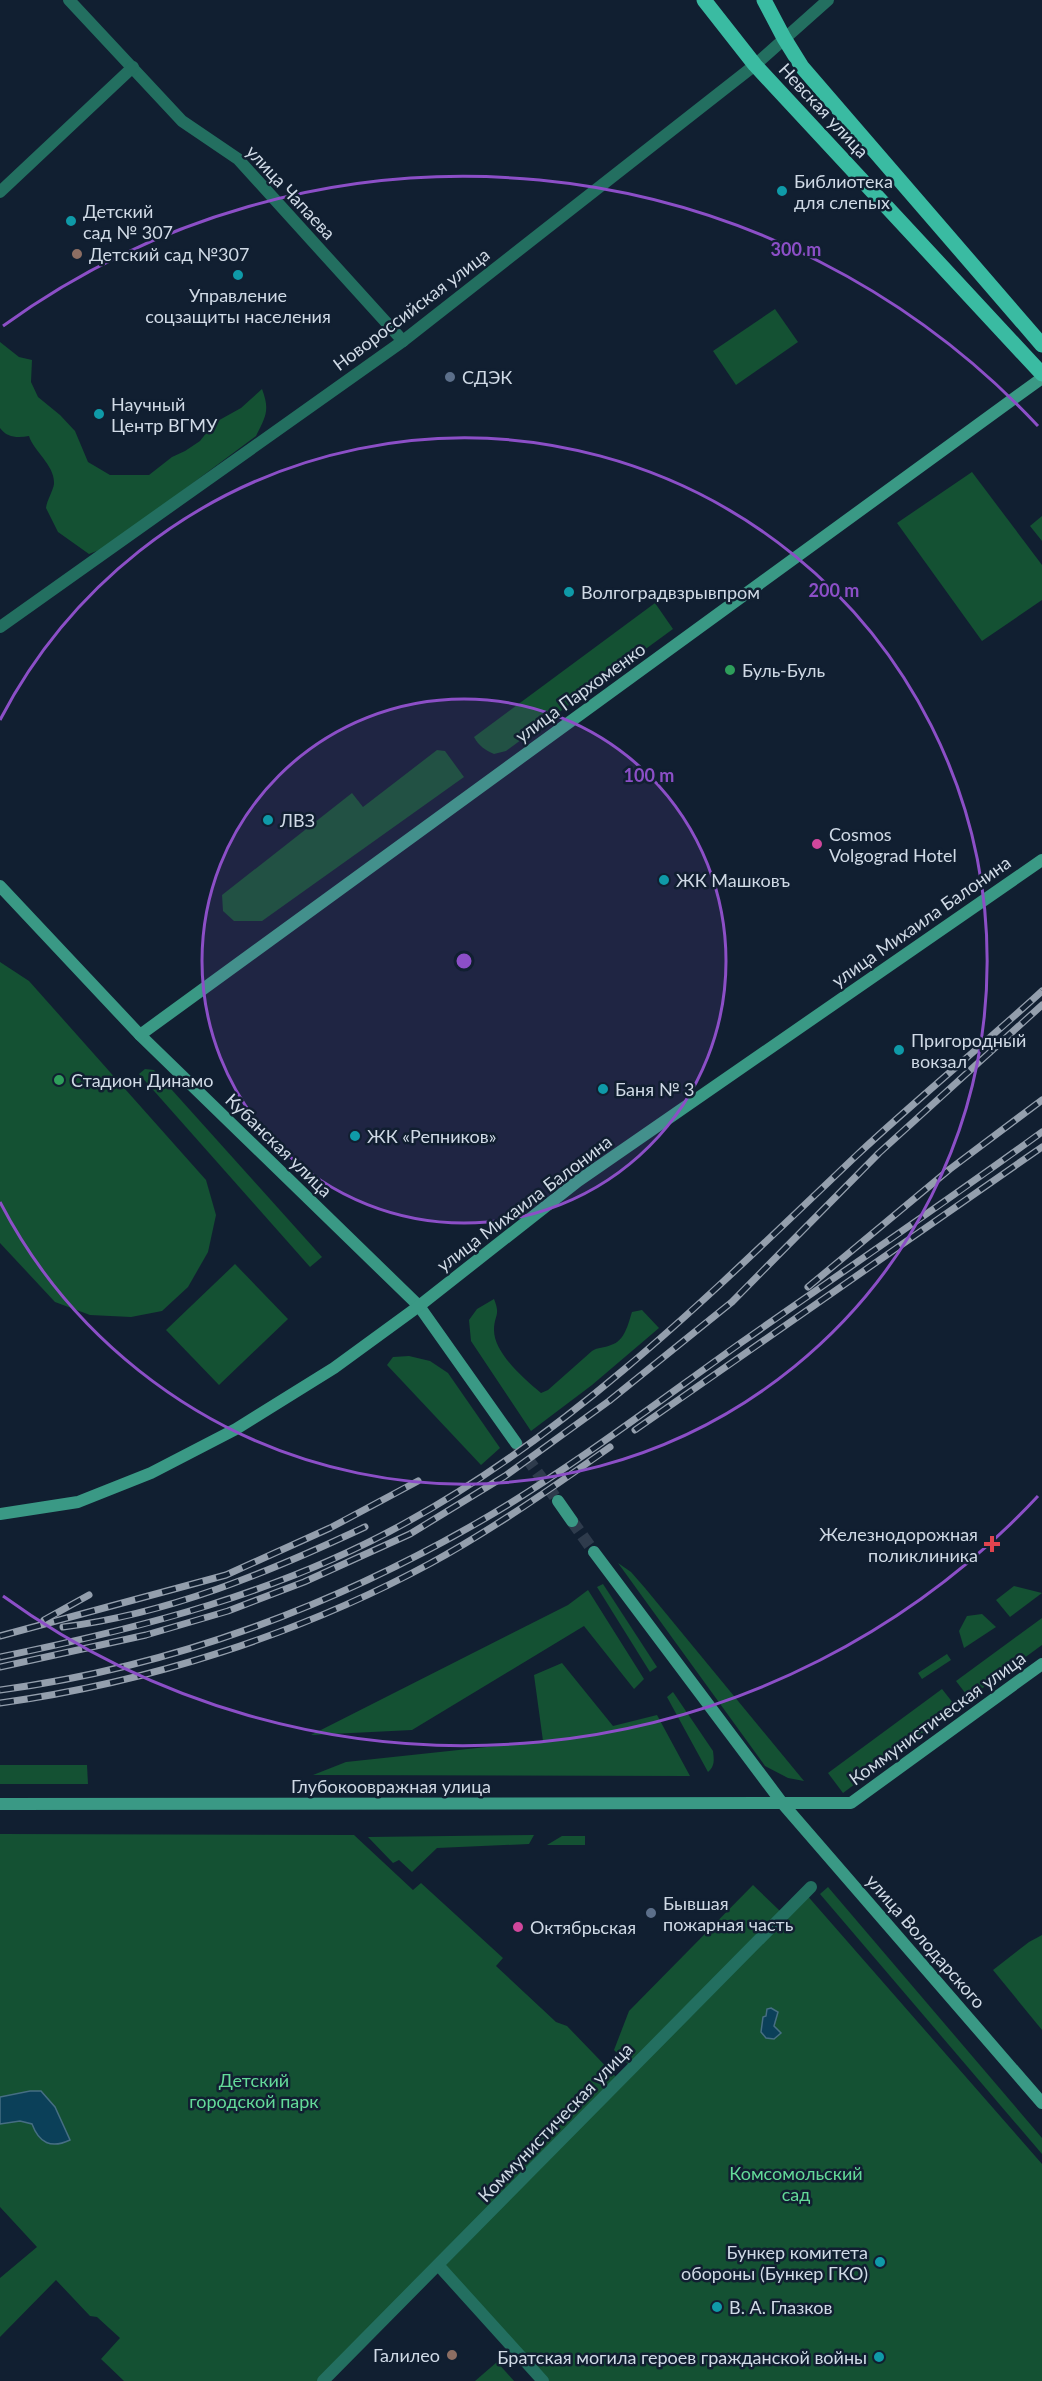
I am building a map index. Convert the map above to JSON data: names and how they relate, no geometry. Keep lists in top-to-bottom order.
{
  "streets": {
    "main road": [
      "Невская улица",
      "улица Пархоменко",
      "улица Михаила Балонина",
      "Кубанская улица",
      "Коммунистическая улица",
      "Глубокоовражная улица",
      "улица Володарского"
    ],
    "street": ["улица Чапаева", "Новороссийская улица"]
  },
  "crossings": [
    ["Невская улица", "Новороссийская улица"],
    ["Невская улица", "улица Пархоменко"],
    ["улица Чапаева", "Новороссийская улица"],
    ["улица Пархоменко", "Кубанская улица"],
    ["улица Михаила Балонина", "Кубанская улица"],
    ["Коммунистическая улица", "Глубокоовражная улица"],
    ["Коммунистическая улица", "улица Володарского"],
    ["Глубокоовражная улица", "улица Володарского"]
  ],
  "parks": ["Детский городской парк", "Комсомольский сад"],
  "places": {
    "other": [
      "Библиотека для слепых",
      "Детский сад № 307",
      "Детский сад №307",
      "Управление соцзащиты населения",
      "СДЭК",
      "Научный Центр ВГМУ",
      "Волгоградвзрывпром",
      "Буль-Буль",
      "ЛВЗ",
      "Cosmos Volgograd Hotel",
      "ЖК Машковъ",
      "Пригородный вокзал",
      "Стадион Динамо",
      "Баня № 3",
      "ЖК «Репников»",
      "Бывшая пожарная часть",
      "Октябрьская",
      "Бункер комитета обороны (Бункер ГКО)",
      "В. А. Глазков",
      "Галилео",
      "Братская могила героев гражданской войны"
    ],
    "health": ["Железнодорожная поликлиника"]
  },
  "rings": ["300 m", "200 m", "100 m"]
}
